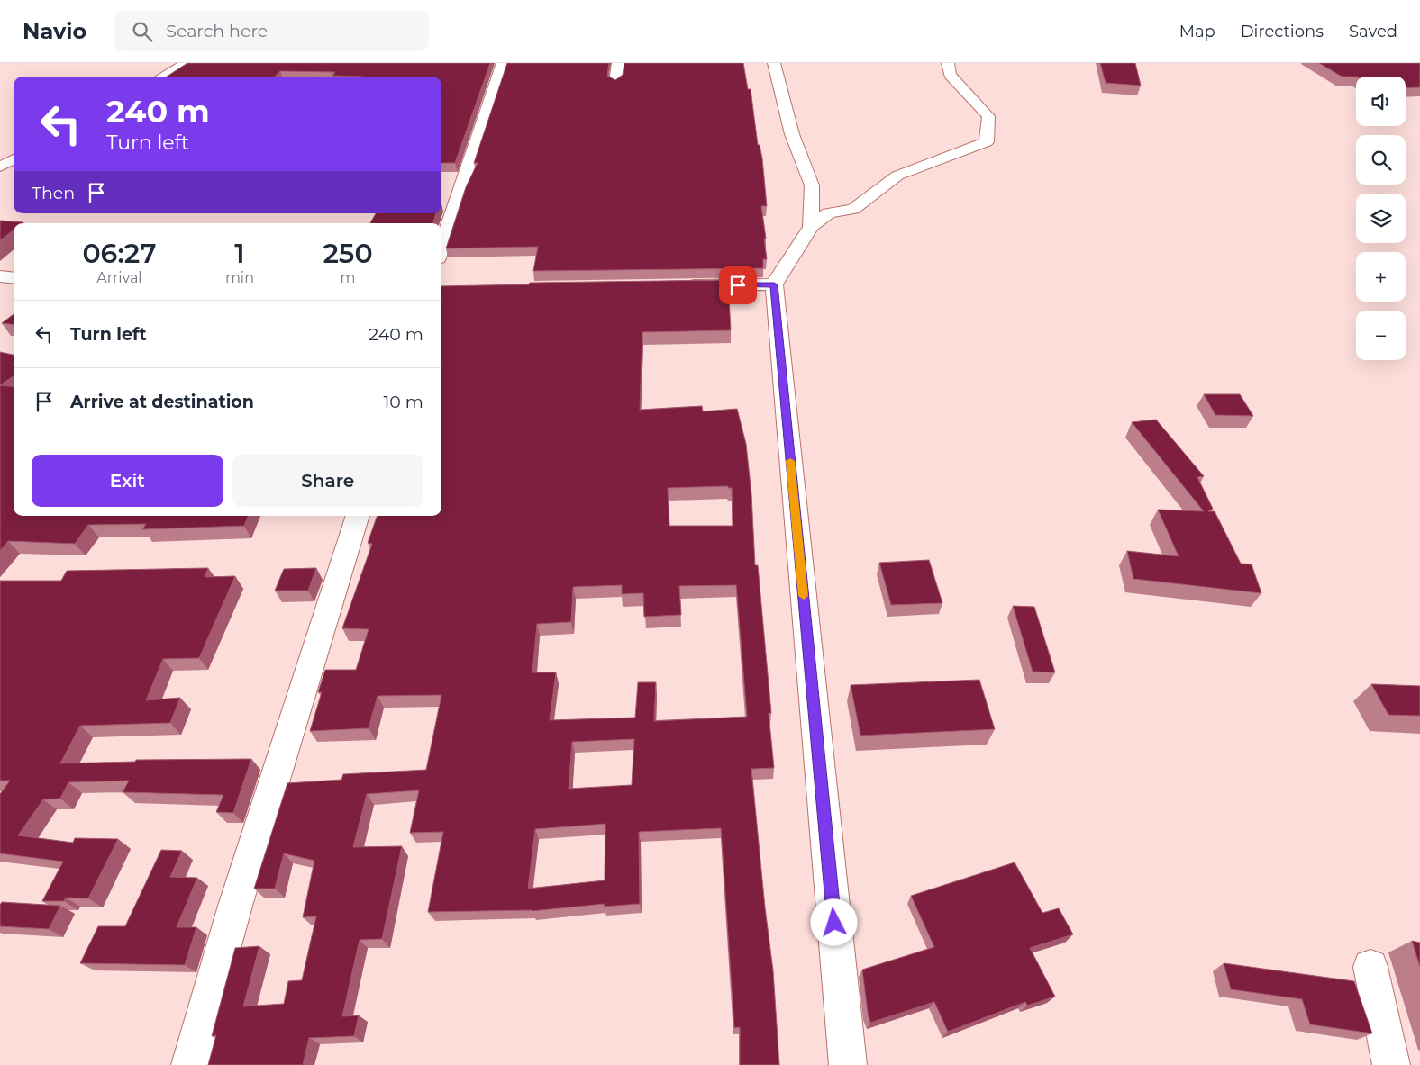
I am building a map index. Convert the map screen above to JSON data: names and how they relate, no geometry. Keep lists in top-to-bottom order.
{
  "page": {
    "header": "Navio",
    "search": "Search here",
    "nav": ["Map", "Directions", "Saved"],
    "map_buttons": ["+", "−"],
    "turn": ["240 m", "Turn left"],
    "then": "Then",
    "eta": [
      "06:27",
      "Arrival",
      "1",
      "min",
      "250",
      "m"
    ],
    "list": [
      {
        "name": "Turn left",
        "value": "240 m"
      },
      {
        "name": "Arrive at destination",
        "value": "10 m"
      }
    ],
    "buttons": ["Exit", "Share"]
  }
}
